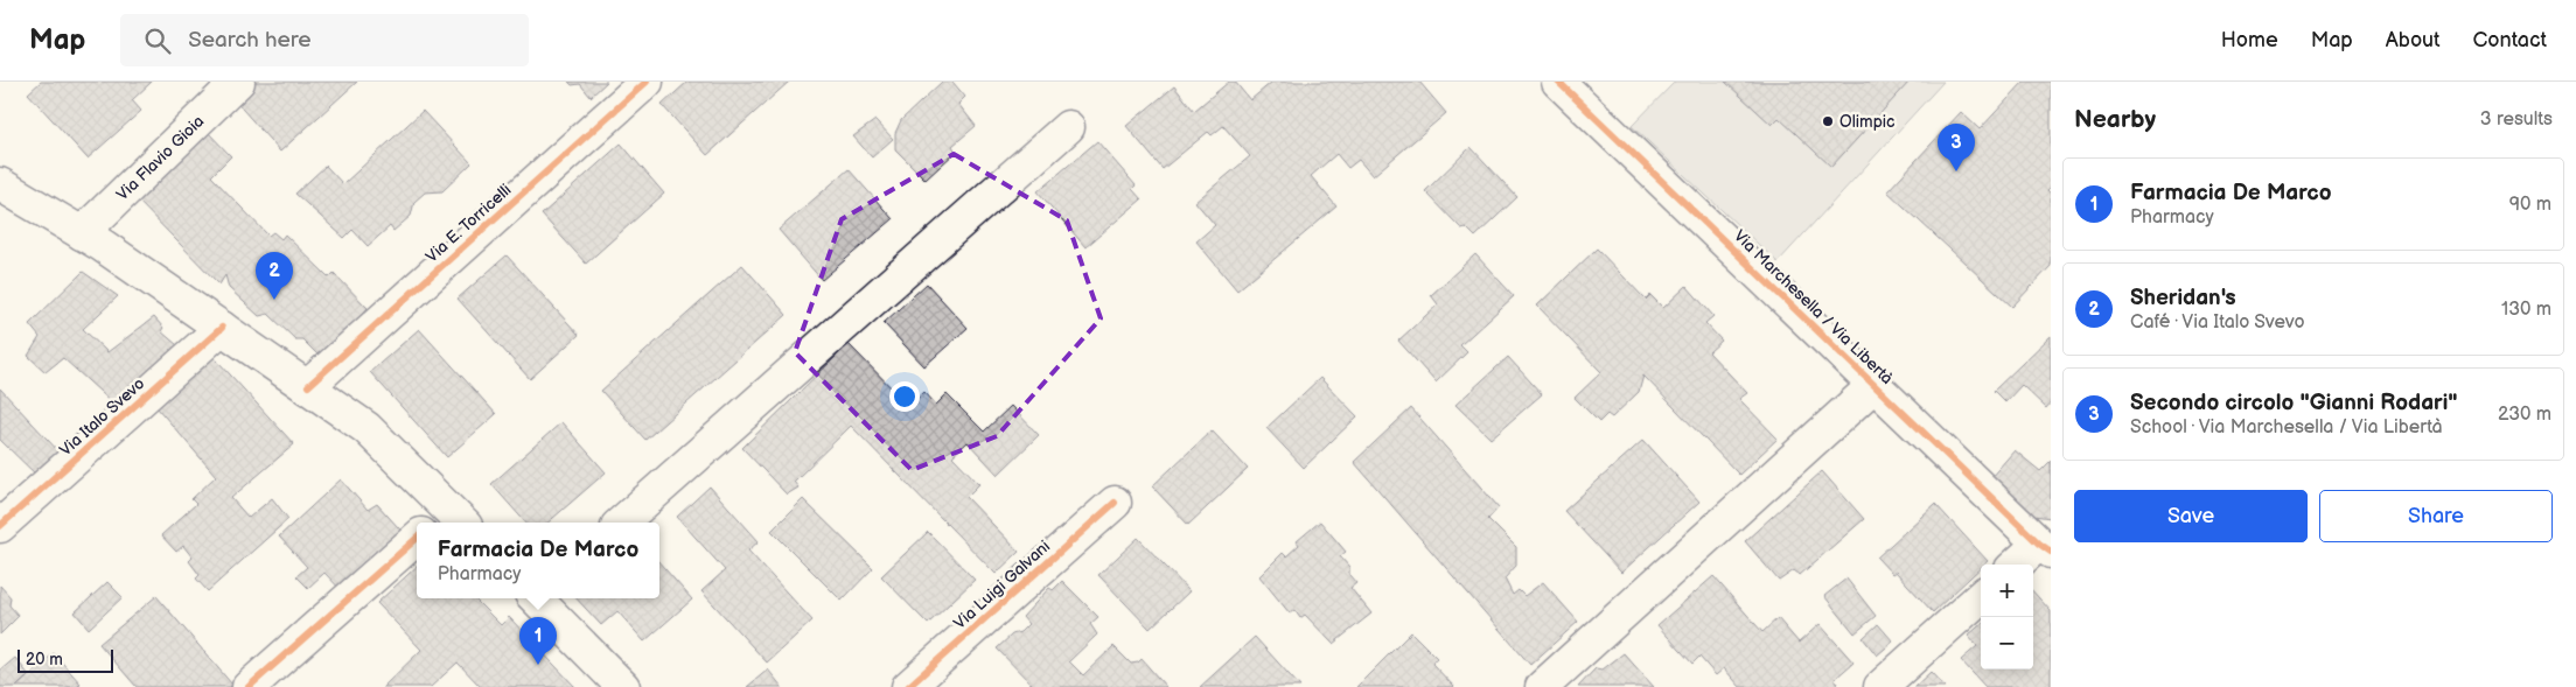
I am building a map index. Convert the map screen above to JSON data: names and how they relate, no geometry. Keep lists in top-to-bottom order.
{
  "streets": {
    "street": [
      "Via Flavio Gioia",
      "Via E. Torricelli",
      "Via Marchesella / Via Libertà",
      "Via Italo Svevo",
      "Via Luigi Galvani"
    ]
  },
  "places": ["Olimpic"],
  "scale_bar": "20 m",
  "page": {
    "header": "Map",
    "search": "Search here",
    "nav": [
      "Home",
      "Map",
      "About",
      "Contact"
    ],
    "heading": ["Nearby", "3 results"],
    "pins": ["3", "2", "1"],
    "list": [
      {
        "mark": "1",
        "name": "Farmacia De Marco",
        "note": "Pharmacy",
        "value": "90 m"
      },
      {
        "mark": "2",
        "name": "Sheridan's",
        "note": "Café · Via Italo Svevo",
        "value": "130 m"
      },
      {
        "mark": "3",
        "name": "Secondo circolo \"Gianni Rodari\"",
        "note": "School · Via Marchesella / Via Libertà",
        "value": "230 m"
      }
    ],
    "buttons": ["Save", "Share"],
    "popup": ["Farmacia De Marco", "Pharmacy"],
    "map_buttons": ["+", "−"],
    "scale": "20 m"
  }
}
